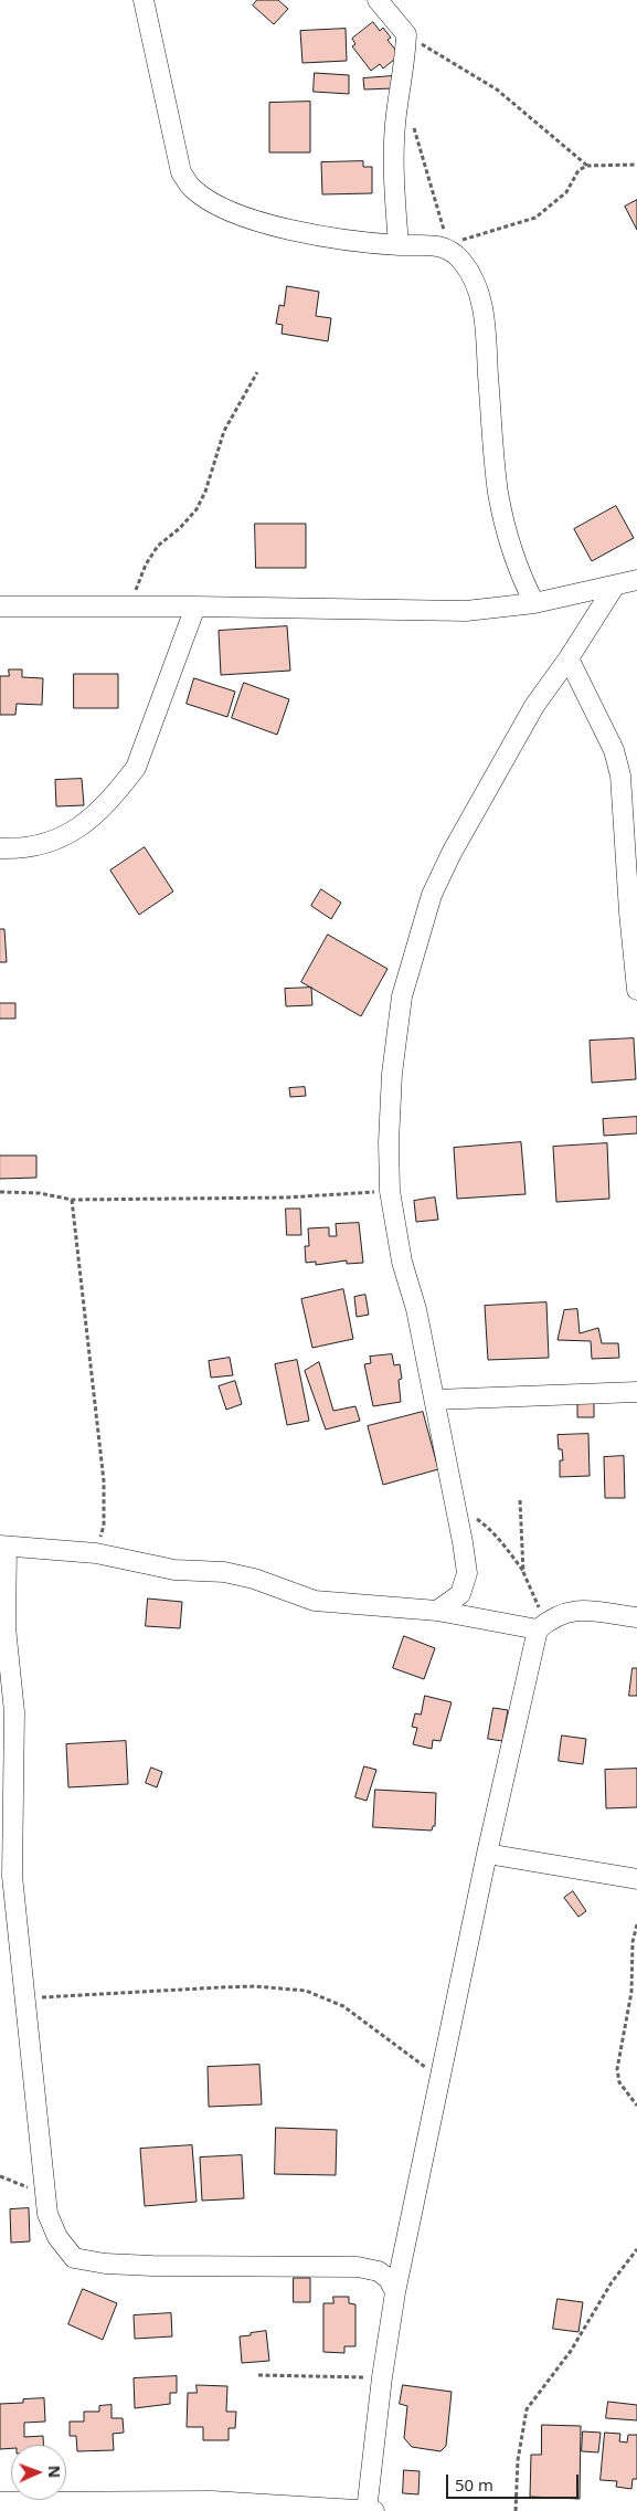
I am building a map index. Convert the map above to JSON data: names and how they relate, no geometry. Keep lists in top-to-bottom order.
{
  "scale_bar": "50 m",
  "north": "right"
}
